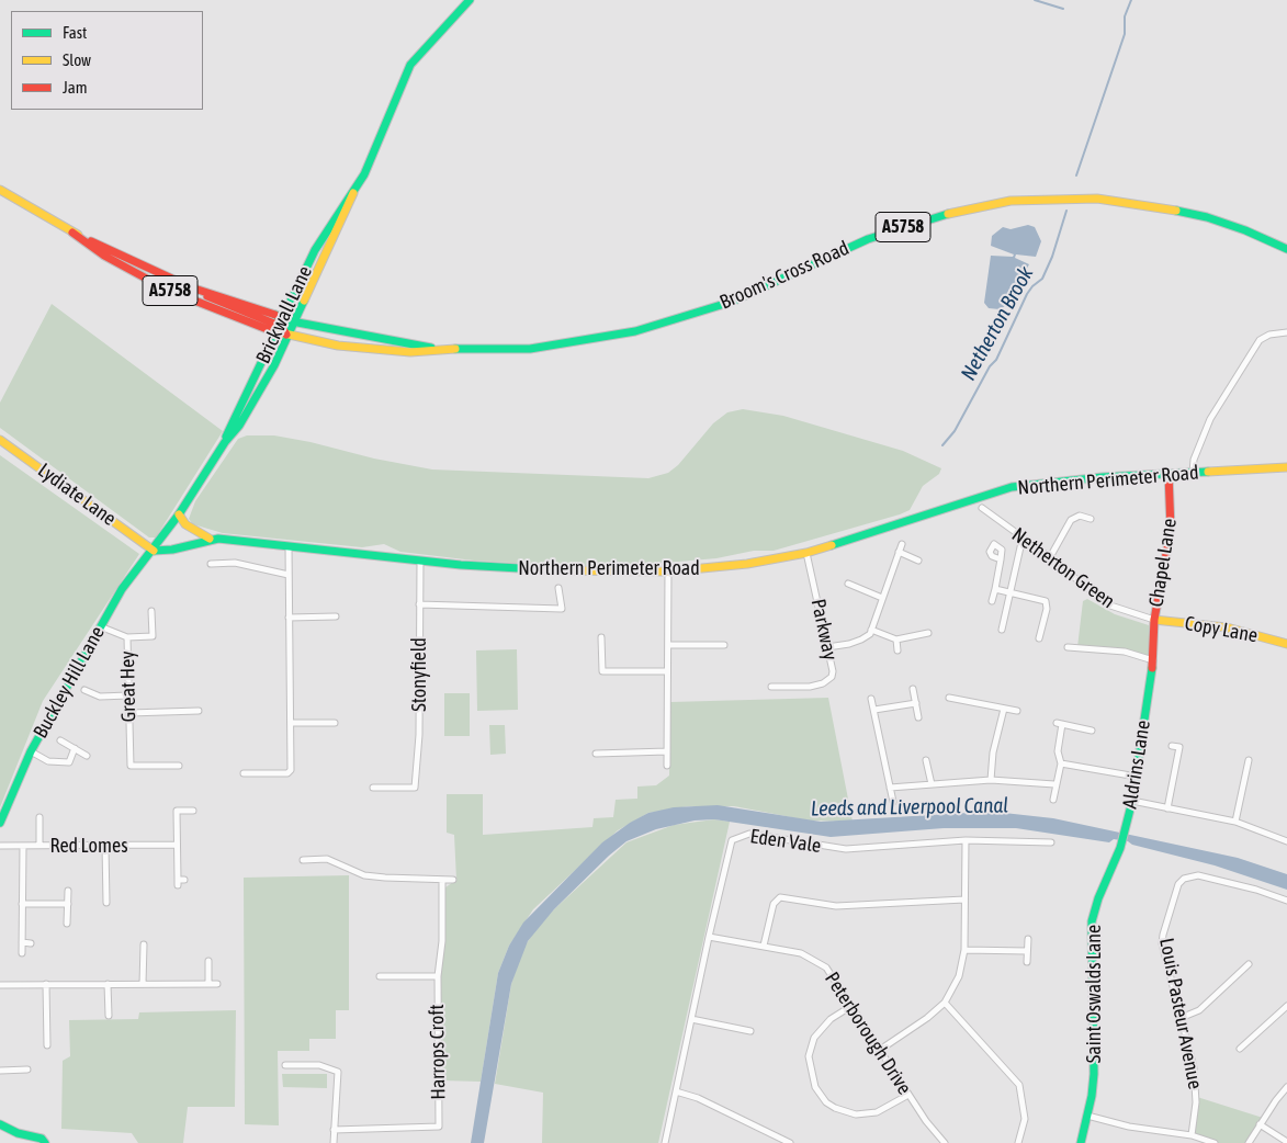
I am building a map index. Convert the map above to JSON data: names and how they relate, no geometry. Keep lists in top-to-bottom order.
{
  "streets": {
    "main road": [
      "A5758",
      "Broom's Cross Road",
      "Brickwall Lane",
      "Northern Perimeter Road",
      "Lydiate Lane",
      "Chapel Lane",
      "Copy Lane",
      "Buckley Hill Lane",
      "Aldrins Lane",
      "Saint Oswalds Lane"
    ],
    "street": [
      "Netherton Green",
      "Parkway",
      "Stonyfield",
      "Great Hey",
      "Eden Vale",
      "Red Lomes",
      "Louis Pasteur Avenue",
      "Peterborough Drive",
      "Harrops Croft"
    ]
  },
  "crossings": [
    ["Broom's Cross Road", "Brickwall Lane"],
    ["Brickwall Lane", "Northern Perimeter Road"],
    ["Brickwall Lane", "Lydiate Lane"],
    ["Brickwall Lane", "Buckley Hill Lane"],
    ["Northern Perimeter Road", "Lydiate Lane"],
    ["Northern Perimeter Road", "Chapel Lane"],
    ["Northern Perimeter Road", "Parkway"],
    ["Northern Perimeter Road", "Stonyfield"],
    ["Northern Perimeter Road", "Buckley Hill Lane"],
    ["Lydiate Lane", "Buckley Hill Lane"],
    ["Chapel Lane", "Netherton Green"],
    ["Chapel Lane", "Copy Lane"],
    ["Netherton Green", "Copy Lane"],
    ["Buckley Hill Lane", "Great Hey"],
    ["Aldrins Lane", "Saint Oswalds Lane"],
    ["Eden Vale", "Peterborough Drive"]
  ],
  "water": ["Netherton Brook", "Leeds and Liverpool Canal"],
  "legend": ["Fast", "Slow", "Jam"]
}
